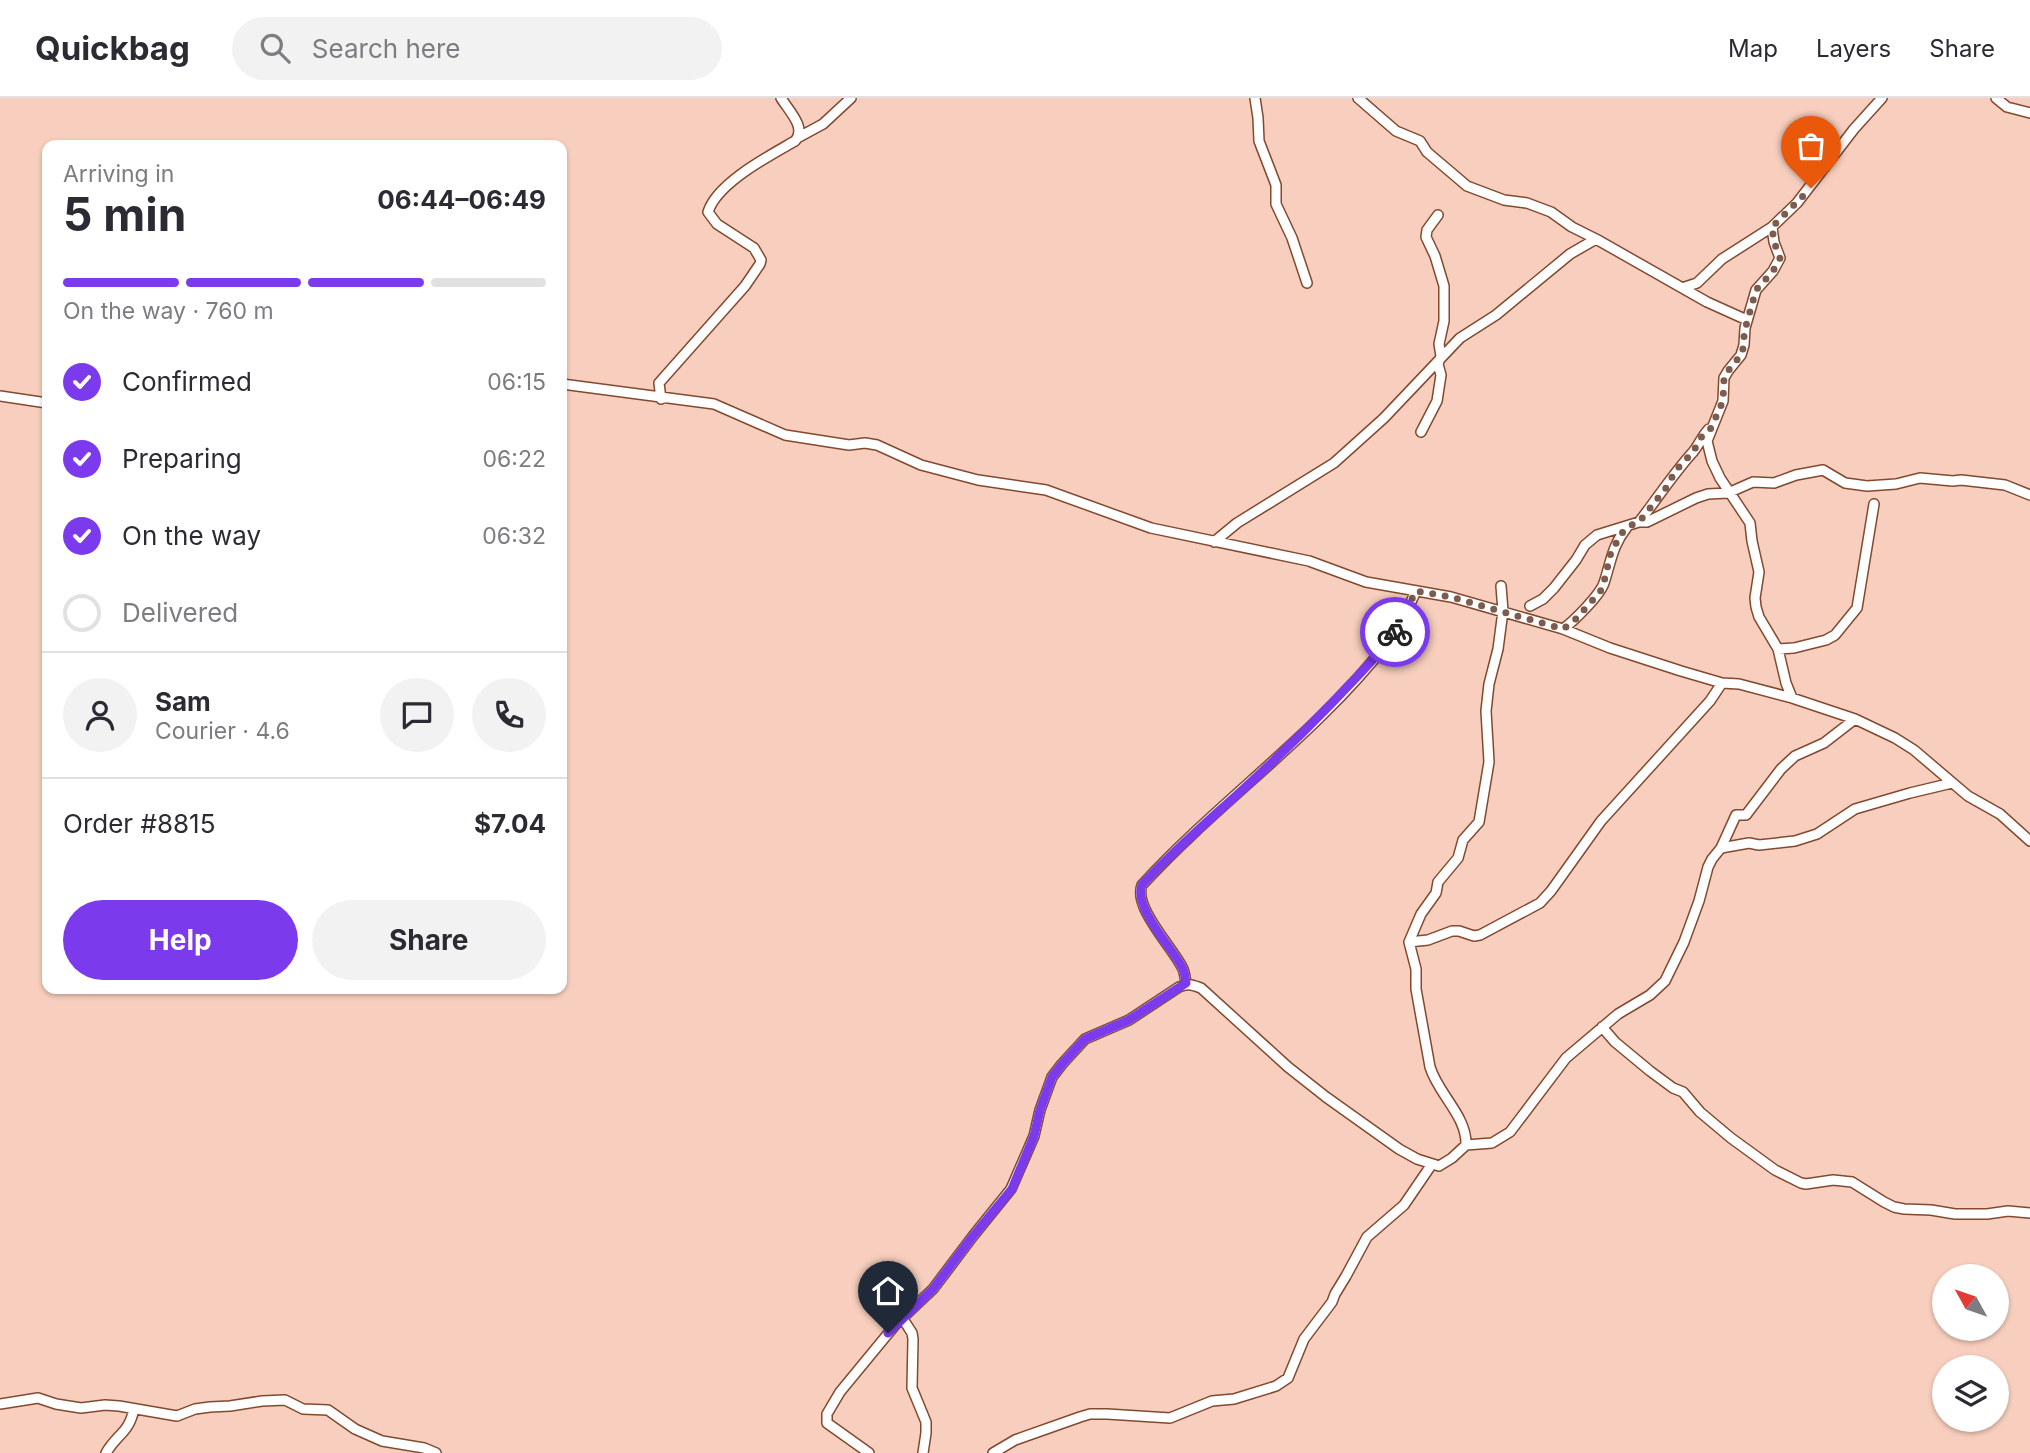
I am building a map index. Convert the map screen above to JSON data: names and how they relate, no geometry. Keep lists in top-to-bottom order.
{
  "north": "top left",
  "page": {
    "header": "Quickbag",
    "search": "Search here",
    "nav": ["Map", "Layers", "Share"],
    "heading": ["5 min", "Arriving in", "06:44–06:49"],
    "panel": [
      "Sam",
      "Courier · 4.6",
      "Order #8815",
      "$7.04"
    ],
    "bar": "On the way · 760 m",
    "list": [
      ["Confirmed", "06:15"],
      ["Preparing", "06:22"],
      ["On the way", "06:32"],
      "Delivered"
    ],
    "buttons": ["Help", "Share"]
  }
}
